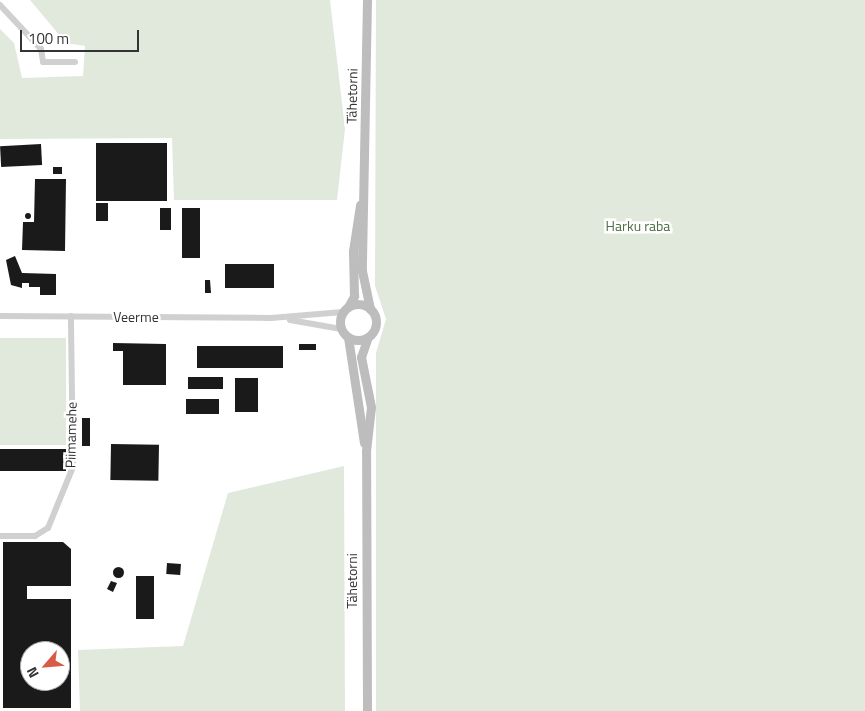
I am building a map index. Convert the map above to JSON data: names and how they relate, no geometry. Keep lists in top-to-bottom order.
{
  "streets": {
    "street": ["Tähetorni", "Veerme", "Piimamehe"]
  },
  "crossings": [
    ["Tähetorni", "Veerme"],
    ["Veerme", "Piimamehe"]
  ],
  "parks": ["Harku raba"],
  "scale_bar": "100 m",
  "north": "bottom left"
}
